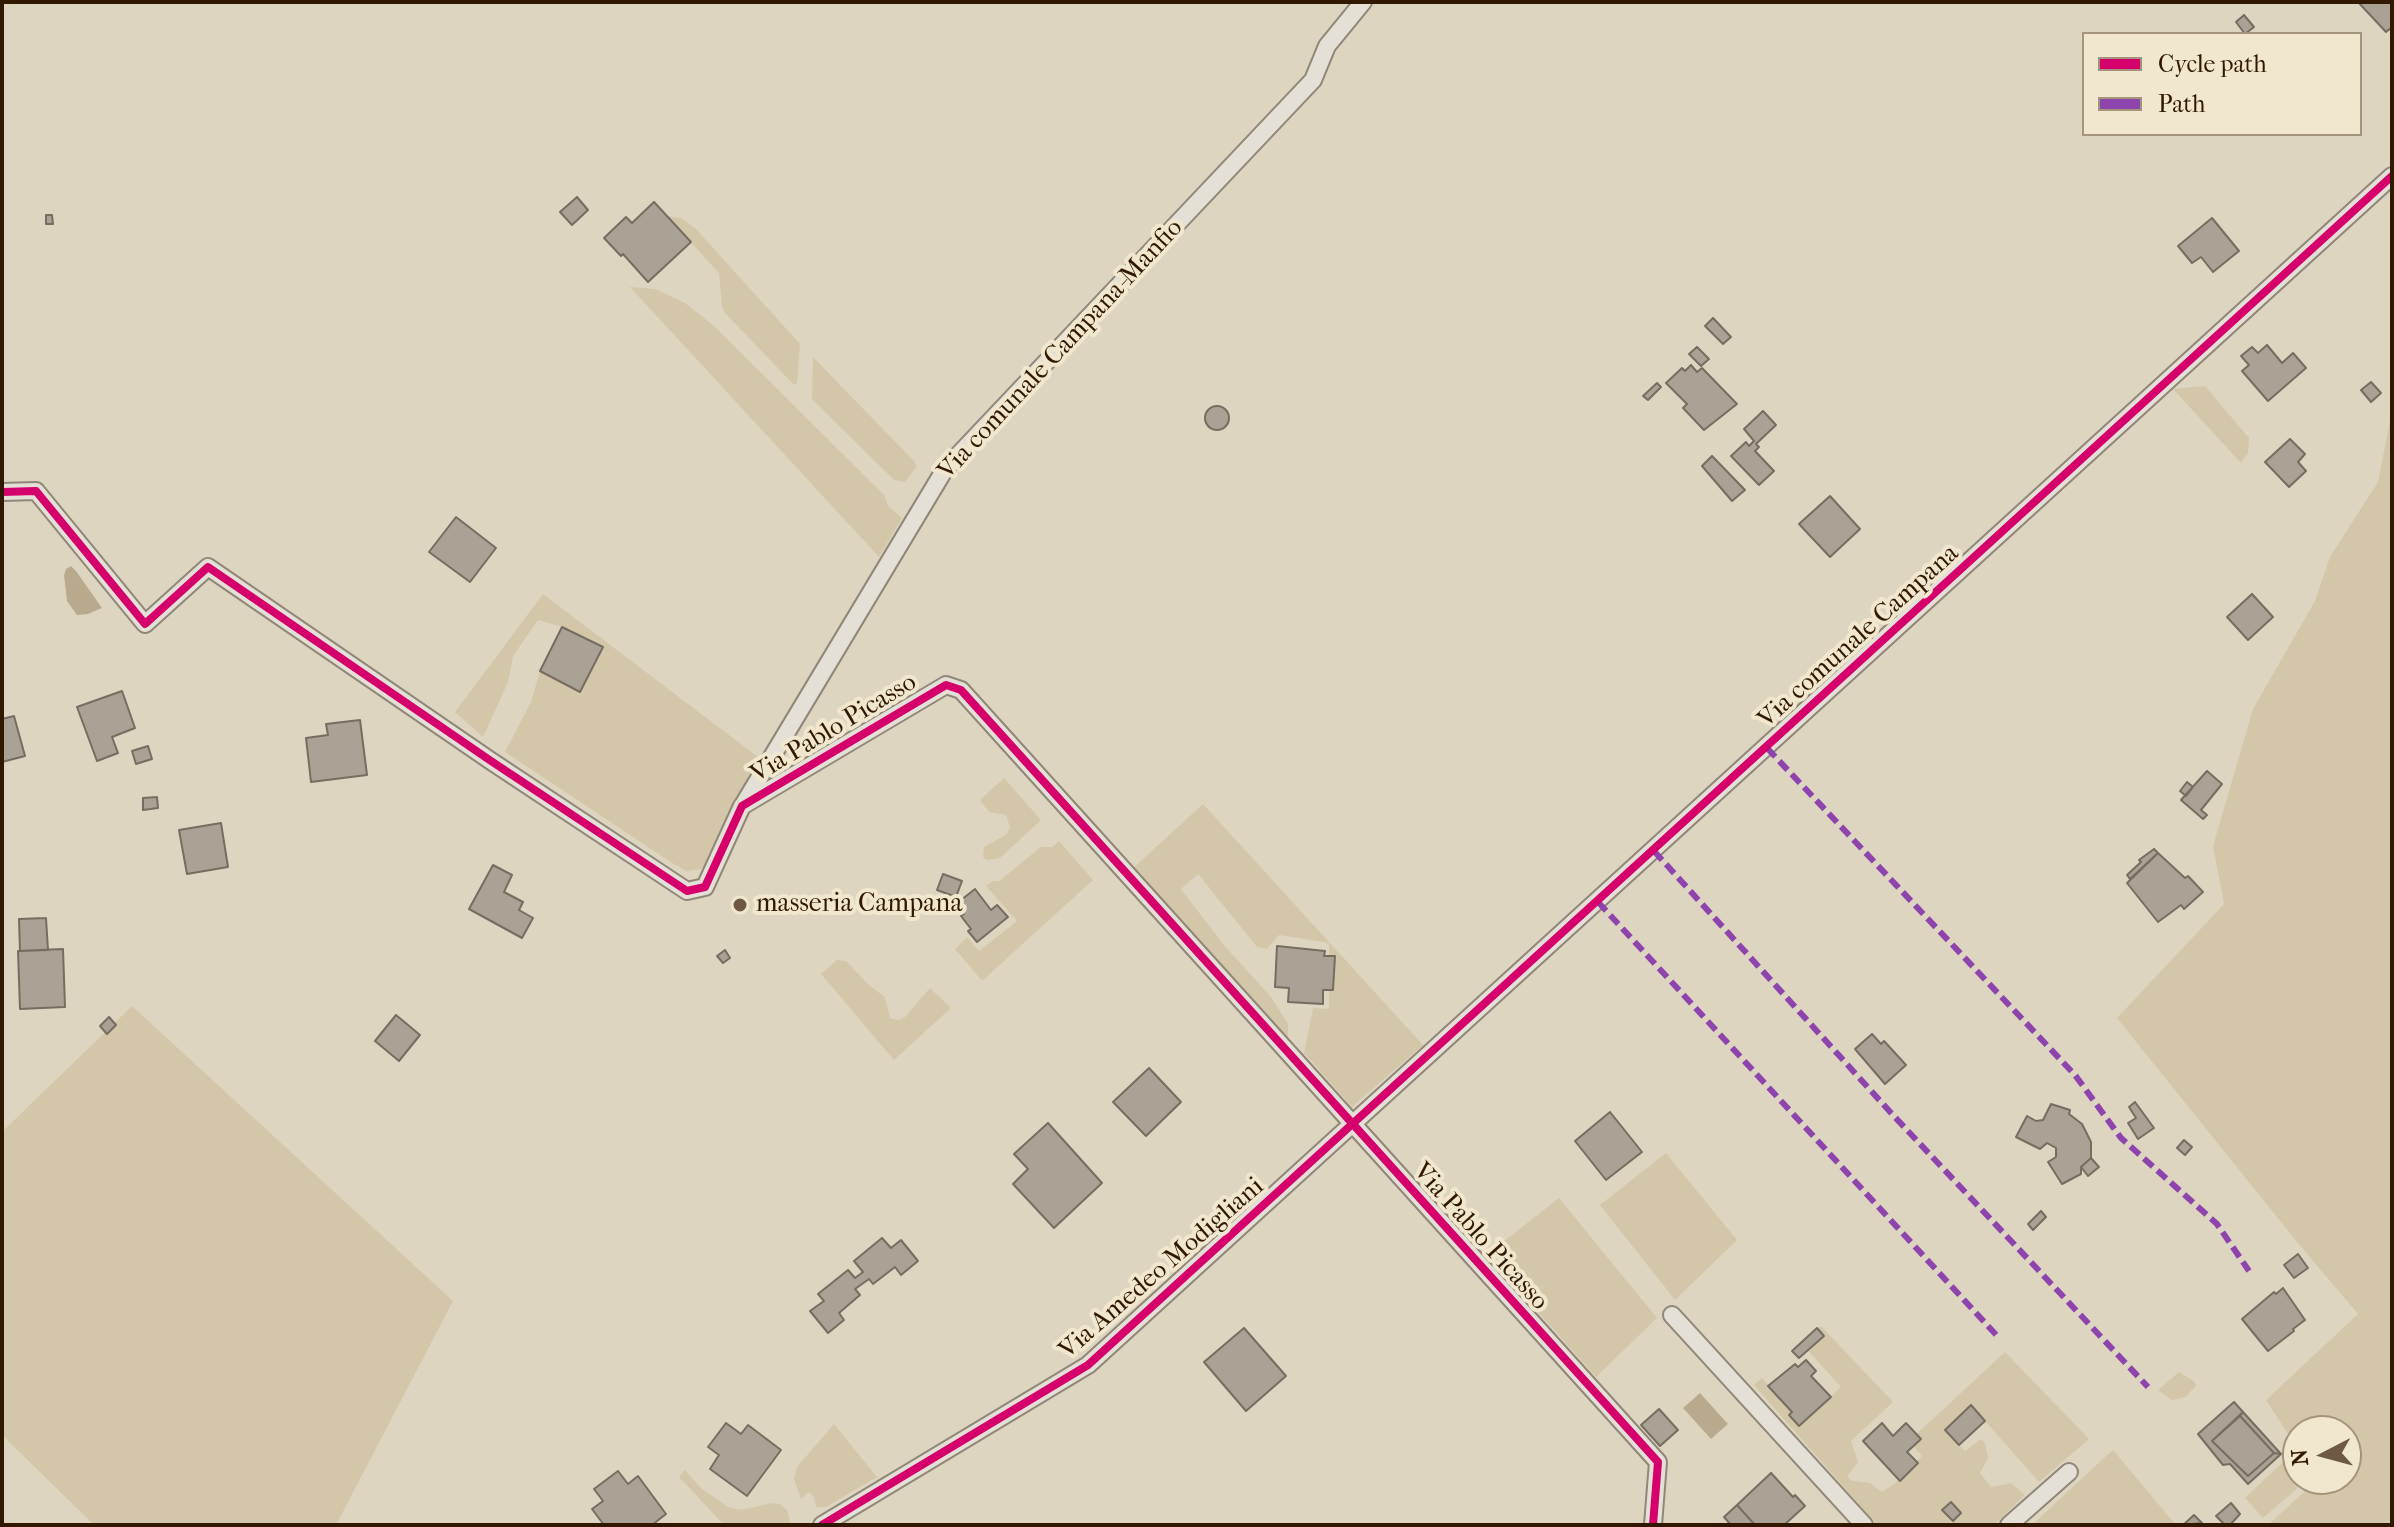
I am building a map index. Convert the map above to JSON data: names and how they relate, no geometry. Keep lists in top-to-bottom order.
{
  "streets": {
    "street": [
      "Via comunale Campana-Manfio",
      "Via comunale Campana",
      "Via Pablo Picasso",
      "Via Amedeo Modigliani"
    ]
  },
  "crossings": [
    ["Via comunale Campana-Manfio", "Via Pablo Picasso"],
    ["Via comunale Campana", "Via Pablo Picasso"],
    ["Via comunale Campana", "Via Amedeo Modigliani"],
    ["Via Pablo Picasso", "Via Amedeo Modigliani"]
  ],
  "places": ["masseria Campana"],
  "legend": ["Cycle path", "Path"],
  "north": "left"
}
